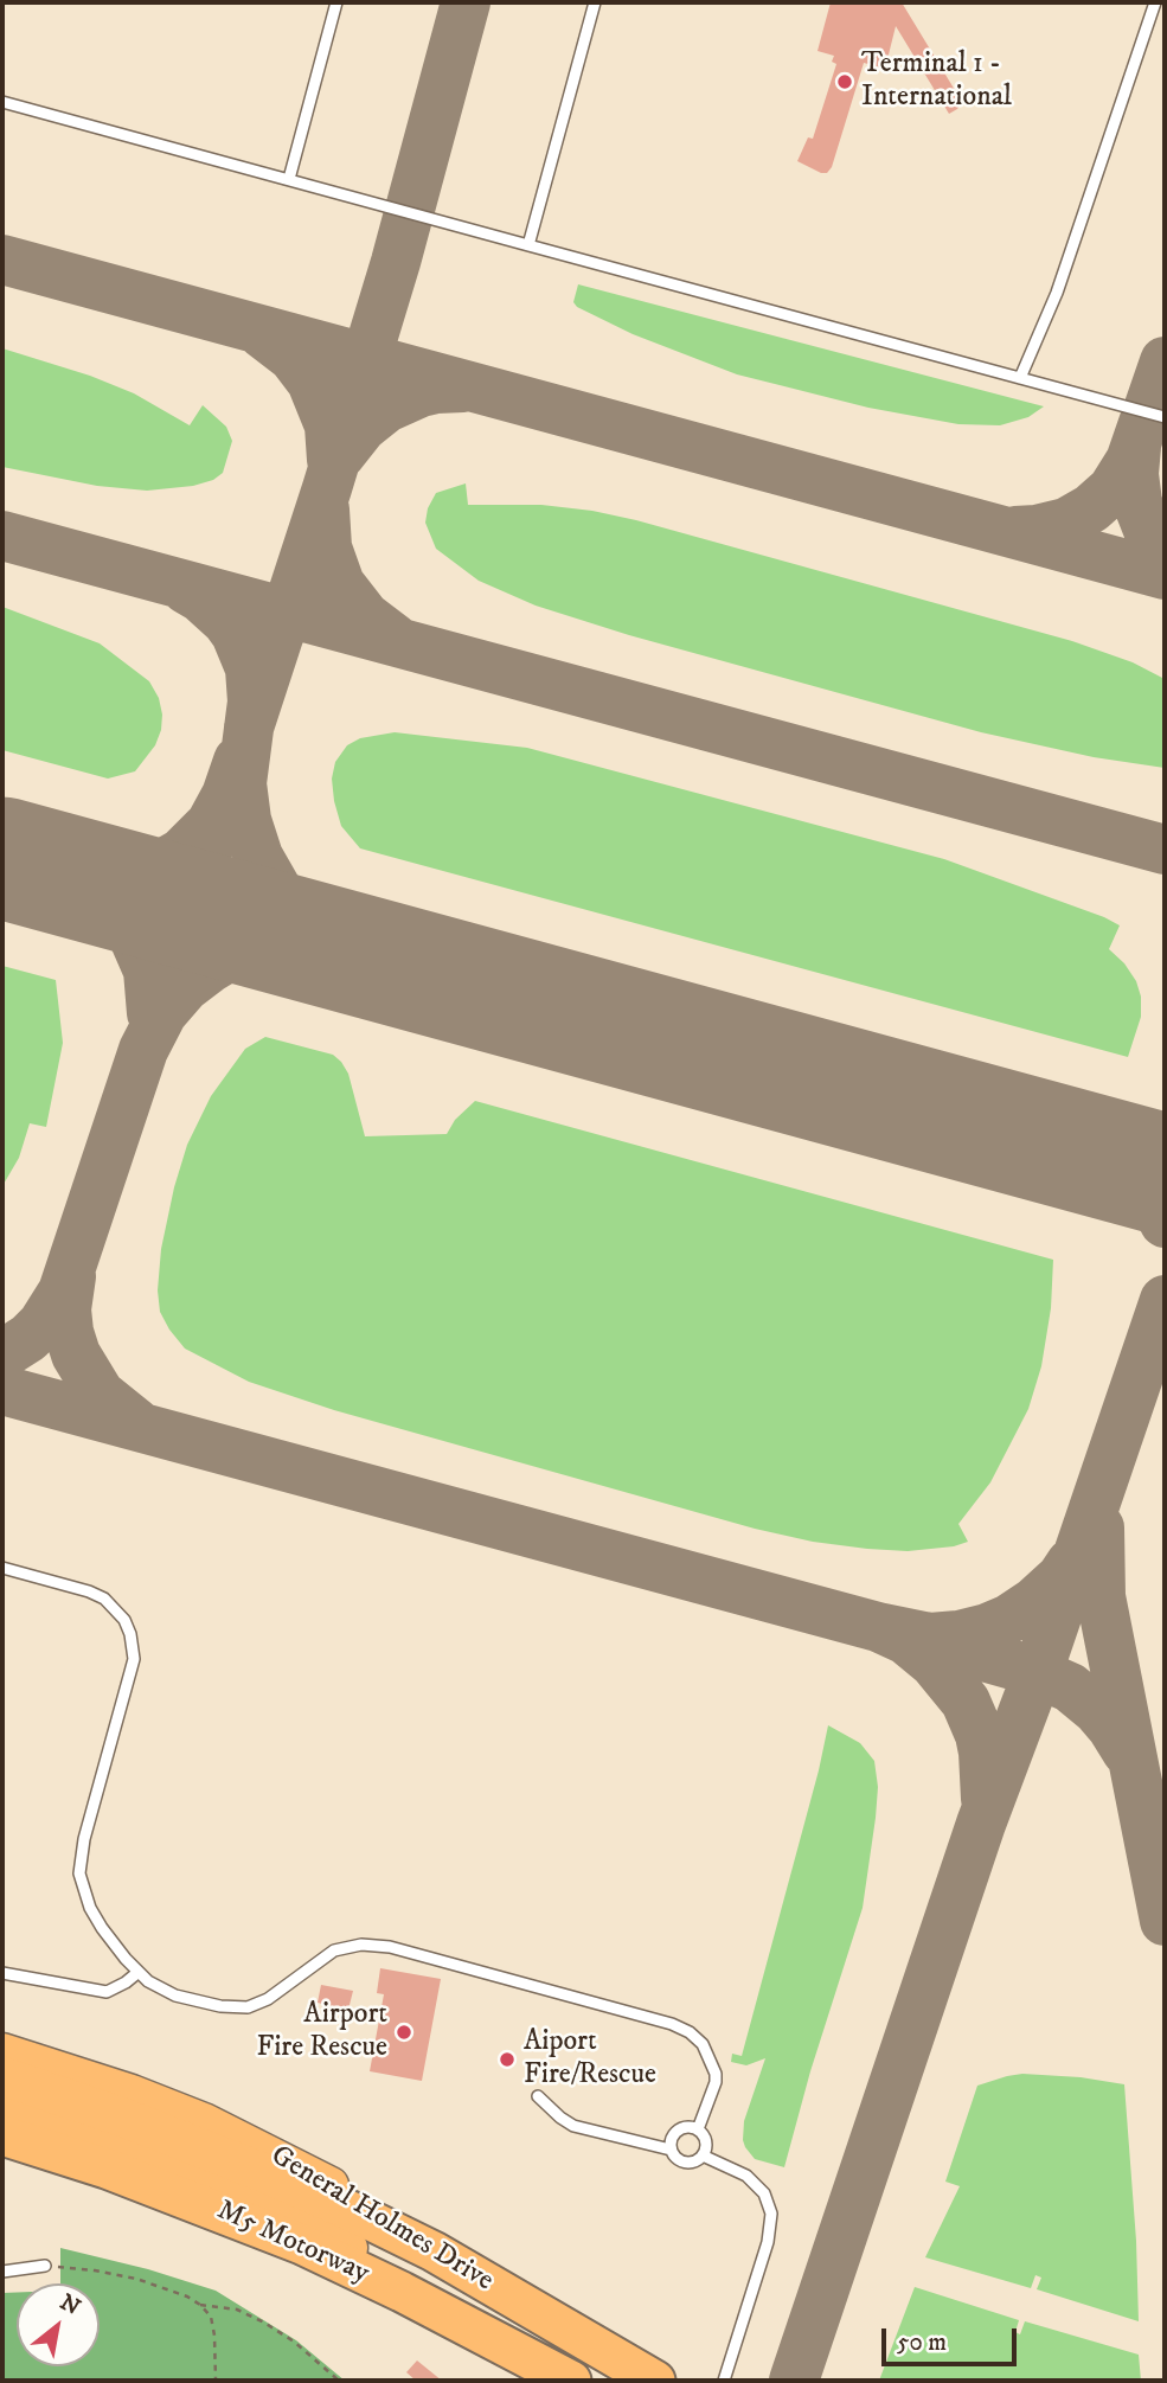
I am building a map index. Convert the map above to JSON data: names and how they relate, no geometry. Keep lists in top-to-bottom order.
{
  "streets": {
    "highway": ["General Holmes Drive", "M5 Motorway"]
  },
  "crossings": [
    ["General Holmes Drive", "M5 Motorway"]
  ],
  "places": ["Terminal 1 - International", "Airport Fire Rescue", "Aiport Fire/Rescue"],
  "scale_bar": "50 m",
  "north": "top right"
}
